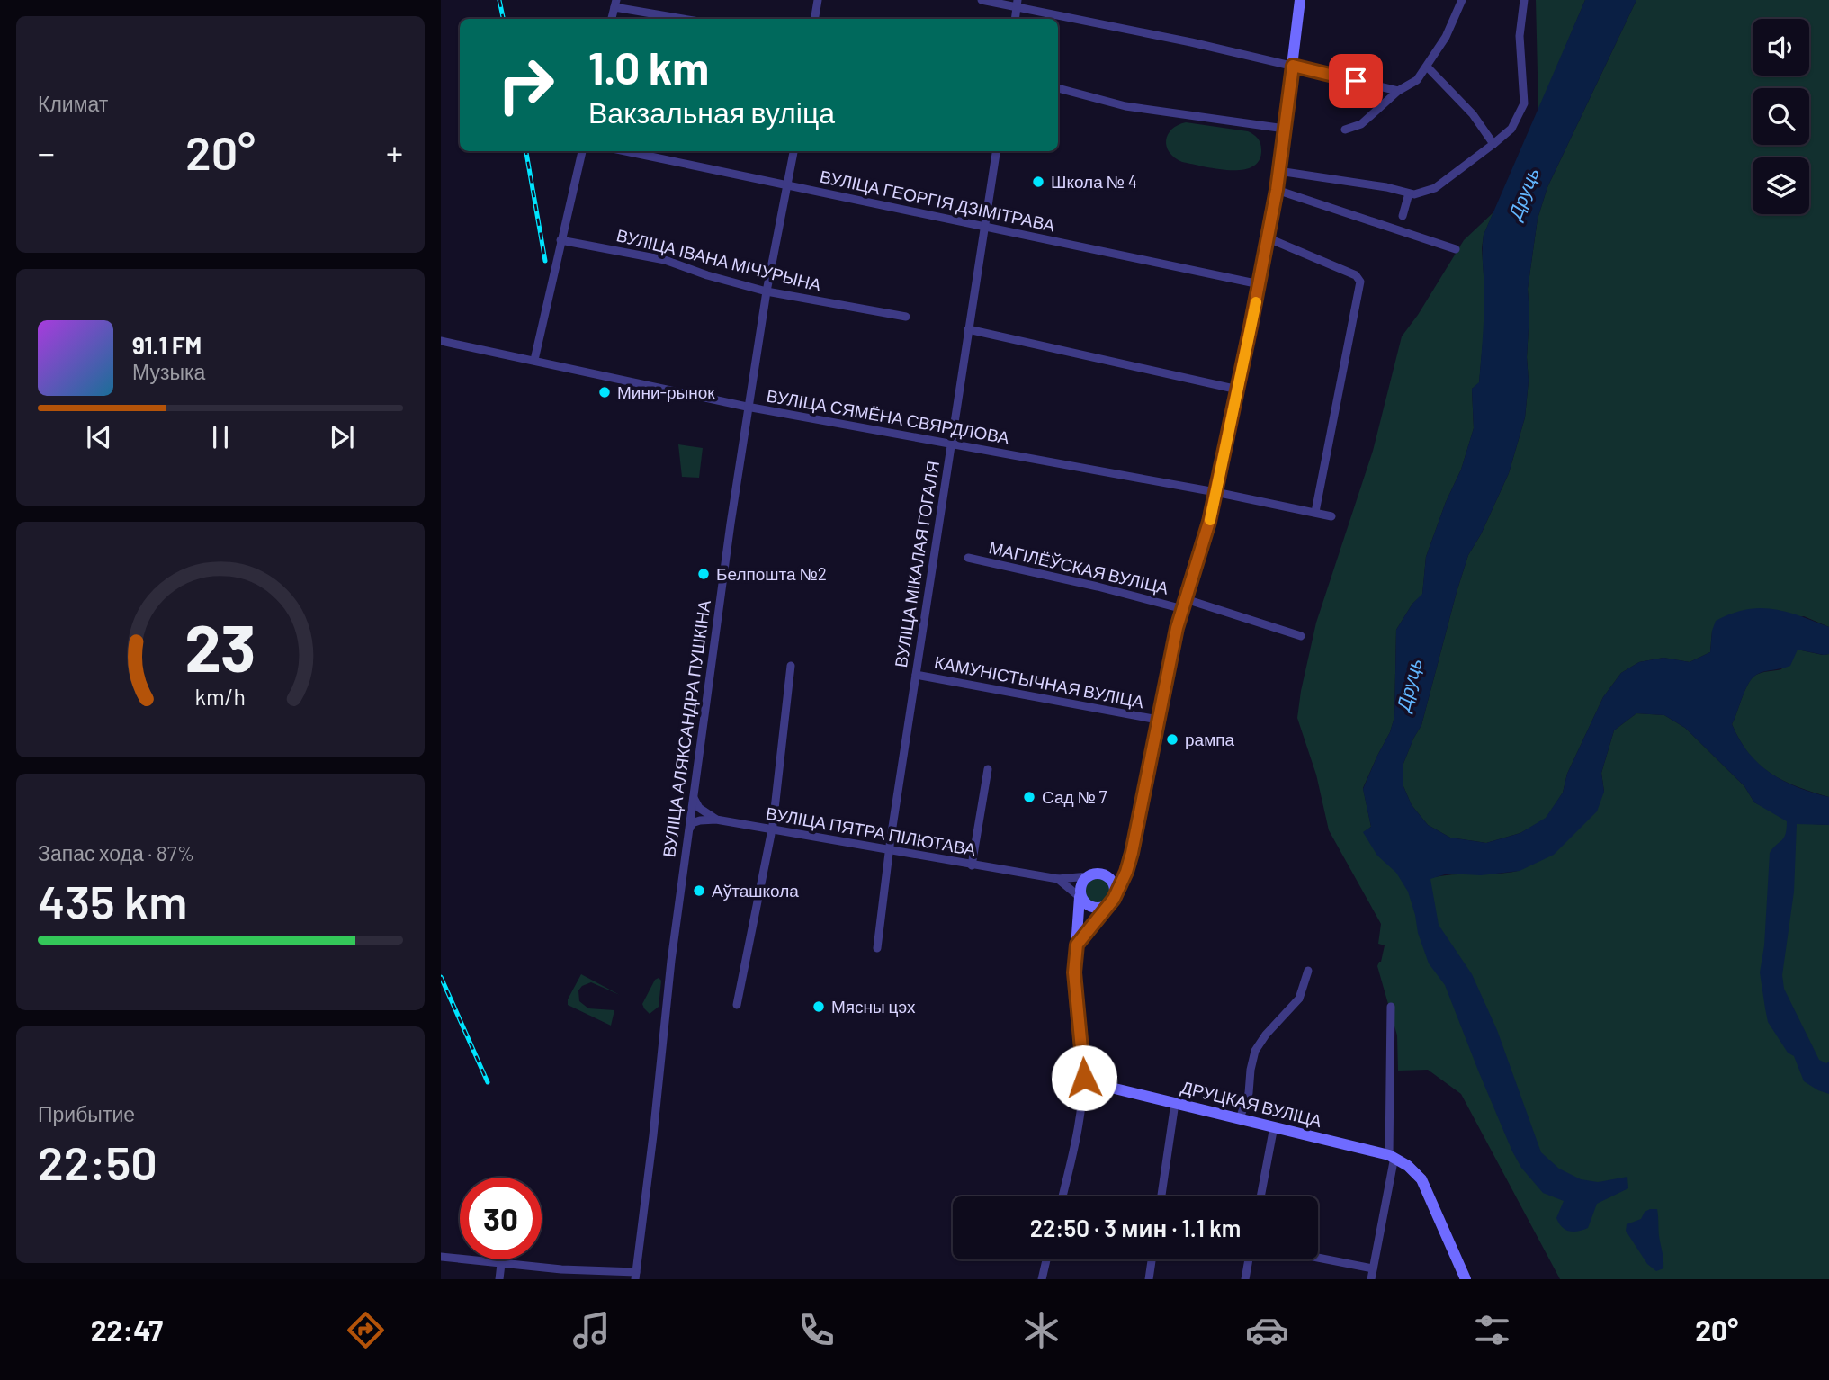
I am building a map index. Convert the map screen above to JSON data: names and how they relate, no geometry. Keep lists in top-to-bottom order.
{
  "streets": {
    "main road": ["ДРУЦКАЯ ВУЛІЦА"],
    "street": [
      "ВУЛІЦА ГЕОРГІЯ ДЗІМІТРАВА",
      "ВУЛІЦА ІВАНА МІЧУРЫНА",
      "ВУЛІЦА СЯМЁНА СВЯРДЛОВА",
      "ВУЛІЦА МІКАЛАЯ ГОГАЛЯ",
      "МАГІЛЁЎСКАЯ ВУЛІЦА",
      "КАМУНІСТЫЧНАЯ ВУЛІЦА",
      "ВУЛІЦА АЛЯКСАНДРА ПУШКІНА",
      "ВУЛІЦА ПЯТРА ПІЛЮТАВА"
    ]
  },
  "crossings": [
    ["ВУЛІЦА ГЕОРГІЯ ДЗІМІТРАВА", "ВУЛІЦА МІКАЛАЯ ГОГАЛЯ"],
    ["ВУЛІЦА ГЕОРГІЯ ДЗІМІТРАВА", "ВУЛІЦА АЛЯКСАНДРА ПУШКІНА"],
    ["ВУЛІЦА ІВАНА МІЧУРЫНА", "ВУЛІЦА АЛЯКСАНДРА ПУШКІНА"],
    ["ВУЛІЦА СЯМЁНА СВЯРДЛОВА", "ВУЛІЦА МІКАЛАЯ ГОГАЛЯ"],
    ["ВУЛІЦА СЯМЁНА СВЯРДЛОВА", "ВУЛІЦА АЛЯКСАНДРА ПУШКІНА"],
    ["ВУЛІЦА МІКАЛАЯ ГОГАЛЯ", "КАМУНІСТЫЧНАЯ ВУЛІЦА"],
    ["ВУЛІЦА МІКАЛАЯ ГОГАЛЯ", "ВУЛІЦА ПЯТРА ПІЛЮТАВА"],
    ["ВУЛІЦА АЛЯКСАНДРА ПУШКІНА", "ВУЛІЦА ПЯТРА ПІЛЮТАВА"],
    ["ВУЛІЦА ПЯТРА ПІЛЮТАВА", "ДРУЦКАЯ ВУЛІЦА"]
  ],
  "water": ["Друць"],
  "places": [
    "Школа № 4",
    "Мини-рынок",
    "Белпошта №2",
    "рампа",
    "Сад № 7",
    "Аўташкола",
    "Мясны цэх"
  ],
  "page": {
    "tile": [
      "Климат",
      ["Запас хода · 87%", "435 km"],
      ["Прибытие", "22:50"]
    ],
    "turn": ["1.0 km", "Вакзальная вуліца"],
    "heat": ["−", "20°", "+"],
    "song": ["91.1 FM", "Музыка"],
    "limit": "30",
    "trip": "22:50 · 3 мин · 1.1 km",
    "tabs": ["22:47", "20°"],
    "gauge": ["23", "km/h"]
  }
}
